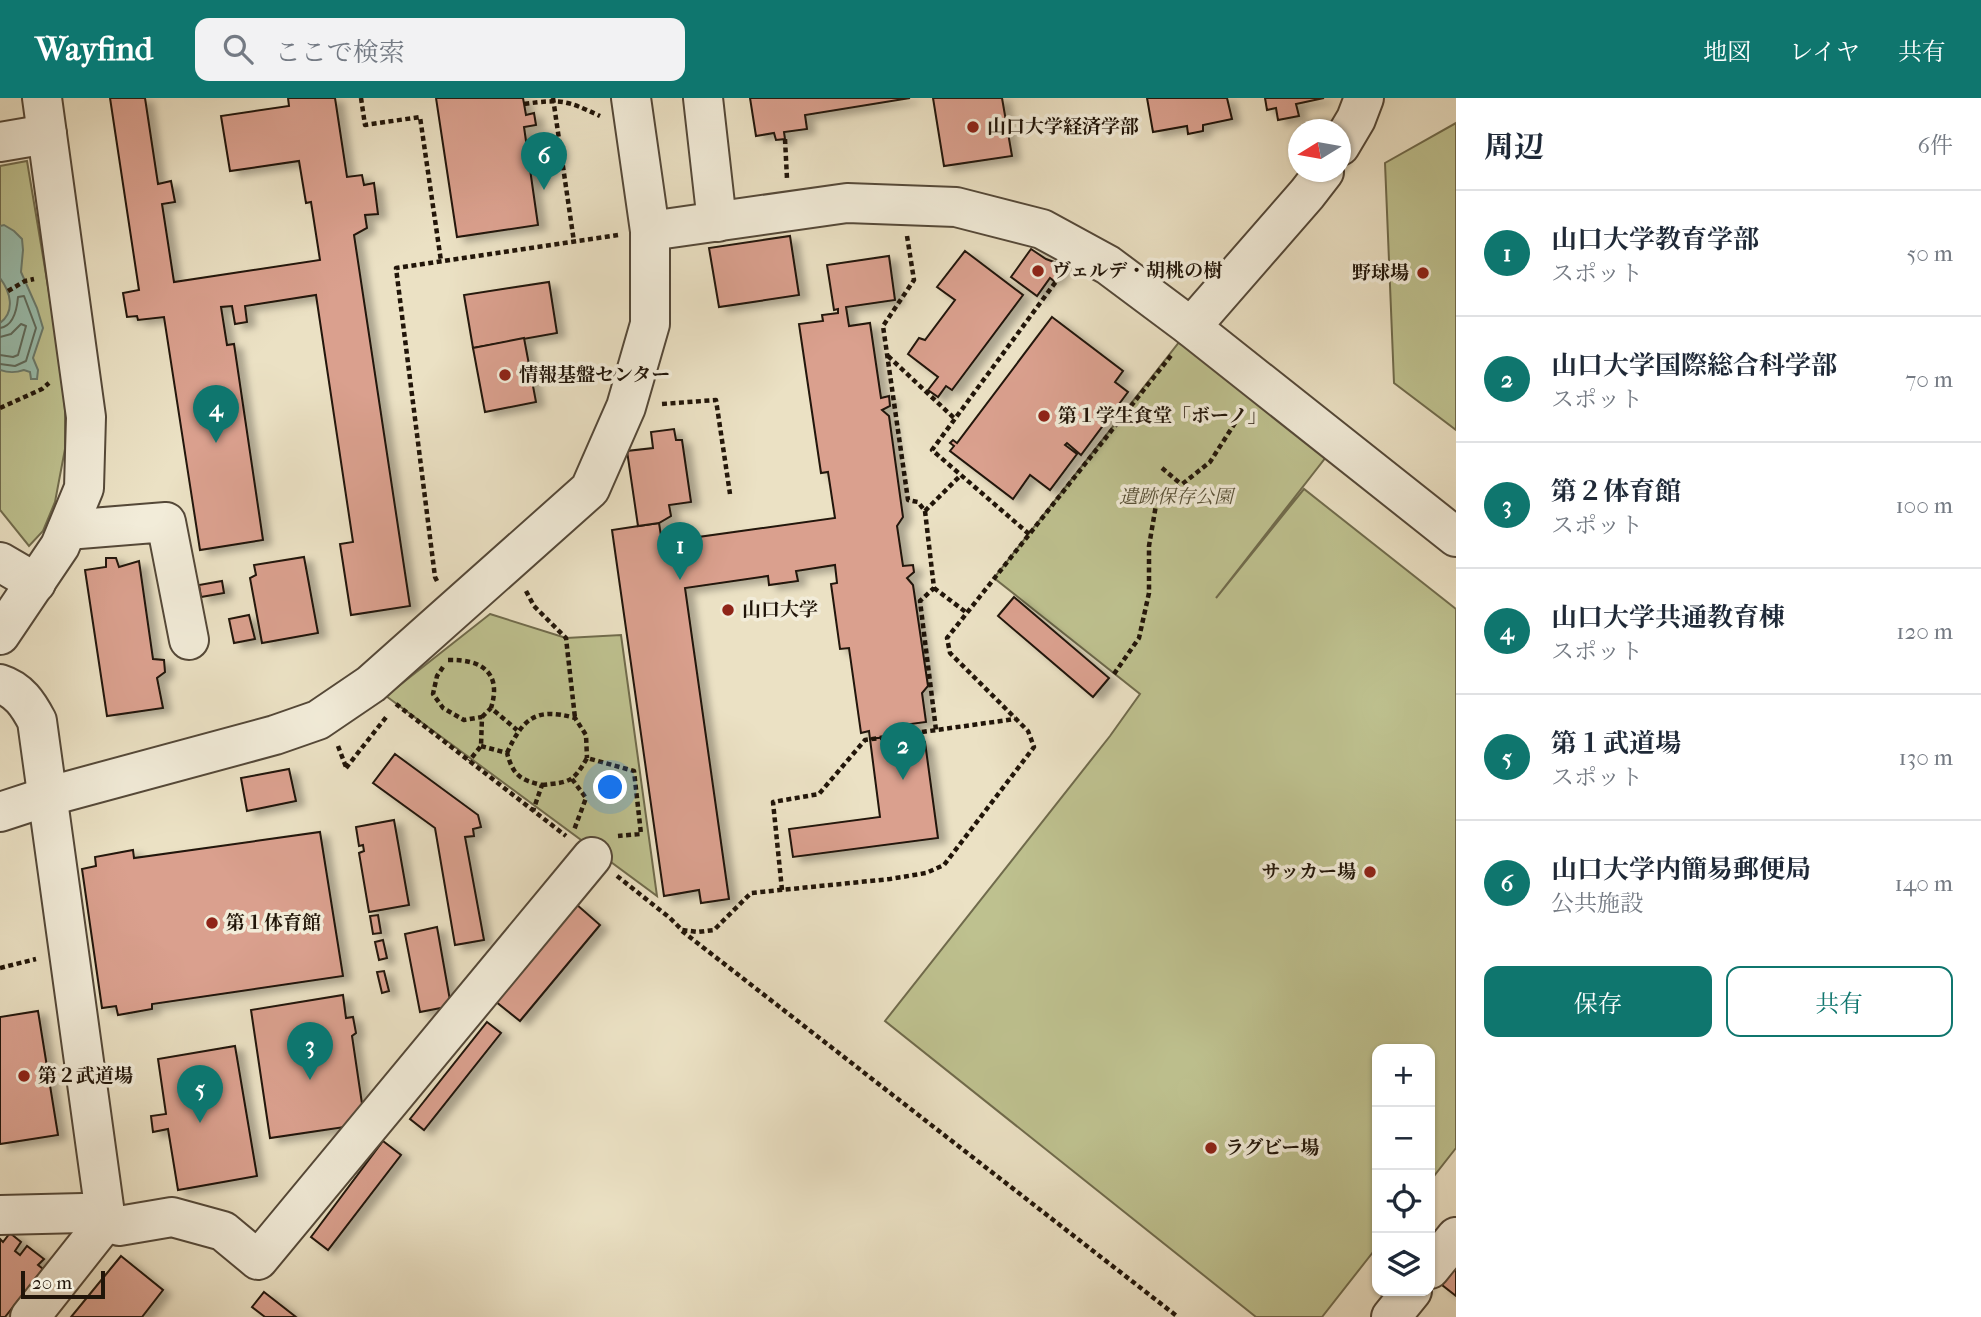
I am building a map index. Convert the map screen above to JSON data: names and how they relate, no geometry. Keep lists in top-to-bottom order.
{
  "parks": ["遺跡保存公園"],
  "places": [
    "山口大学経済学部",
    "ヴェルデ・胡桃の樹",
    "野球場",
    "情報基盤センター",
    "第１学生食堂「ボーノ」",
    "山口大学",
    "サッカー場",
    "第１体育館",
    "第２武道場",
    "ラグビー場"
  ],
  "scale_bar": "20 m",
  "north": "left",
  "page": {
    "header": "Wayfind",
    "search": "ここで検索",
    "nav": ["地図", "レイヤ", "共有"],
    "heading": ["周辺", "6件"],
    "pins": [
      "6",
      "4",
      "1",
      "2",
      "3",
      "5"
    ],
    "list": [
      {
        "mark": "1",
        "name": "山口大学教育学部",
        "note": "スポット",
        "value": "50 m"
      },
      {
        "mark": "2",
        "name": "山口大学国際総合科学部",
        "note": "スポット",
        "value": "70 m"
      },
      {
        "mark": "3",
        "name": "第２体育館",
        "note": "スポット",
        "value": "100 m"
      },
      {
        "mark": "4",
        "name": "山口大学共通教育棟",
        "note": "スポット",
        "value": "120 m"
      },
      {
        "mark": "5",
        "name": "第１武道場",
        "note": "スポット",
        "value": "130 m"
      },
      {
        "mark": "6",
        "name": "山口大学内簡易郵便局",
        "note": "公共施設",
        "value": "140 m"
      }
    ],
    "buttons": ["保存", "共有"],
    "map_buttons": ["+", "−"],
    "scale": "20 m"
  }
}
